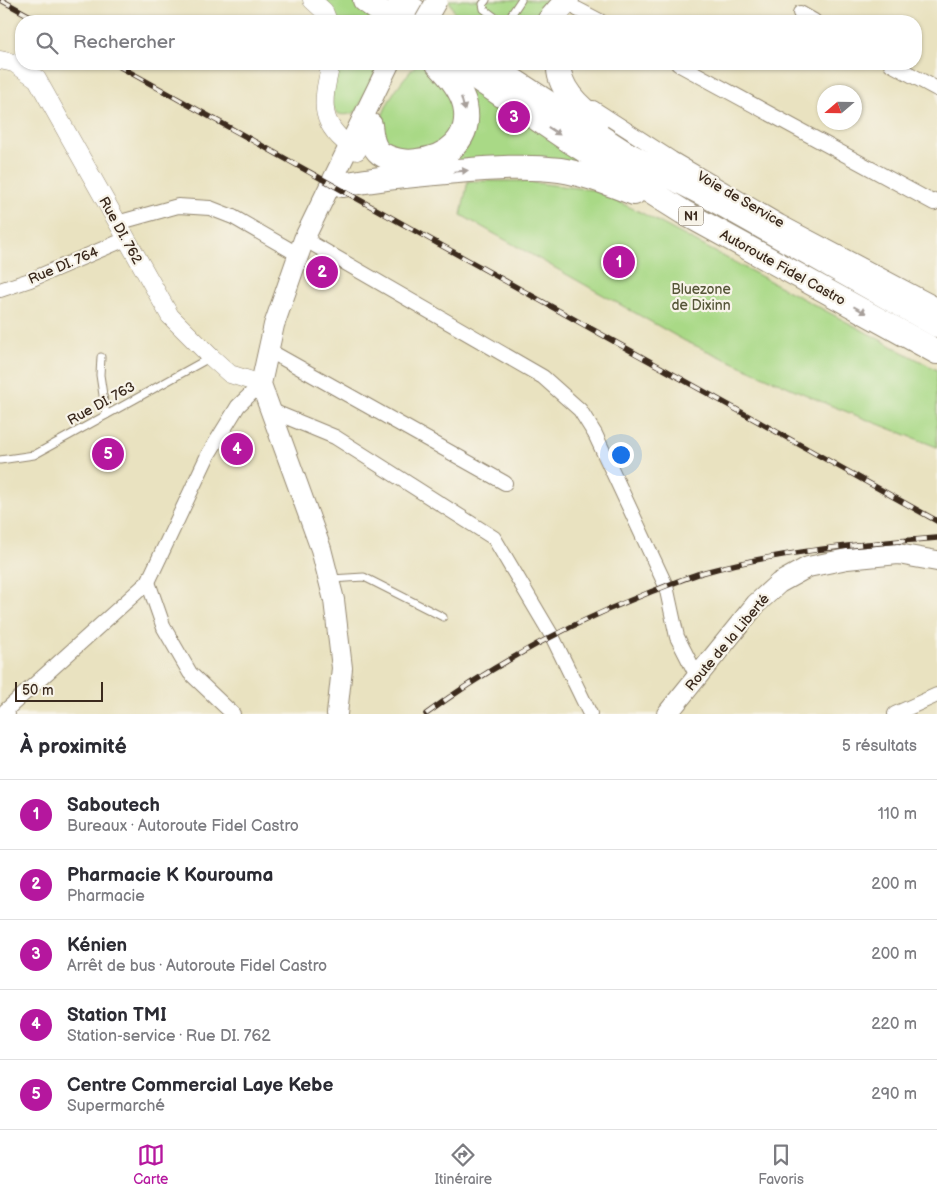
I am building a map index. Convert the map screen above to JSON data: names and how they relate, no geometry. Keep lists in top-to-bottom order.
{
  "streets": {
    "highway": ["N1", "Autoroute Fidel Castro"],
    "main road": ["Route de la Liberté"],
    "street": ["Voie de Service", "Rue DI. 762", "Rue DI. 764"],
    "lane": ["Rue DI. 763"]
  },
  "crossings": [
    ["Rue DI. 762", "Rue DI. 764"],
    ["Rue DI. 762", "Rue DI. 763"]
  ],
  "parks": ["Bluezone de Dixinn"],
  "scale_bar": "50 m",
  "north": "left",
  "page": {
    "search": "Rechercher",
    "pins": [
      "3",
      "1",
      "2",
      "4",
      "5"
    ],
    "scale": "50 m",
    "heading": ["À proximité", "5 résultats"],
    "list": [
      {
        "mark": "1",
        "name": "Saboutech",
        "note": "Bureaux · Autoroute Fidel Castro",
        "value": "110 m"
      },
      {
        "mark": "2",
        "name": "Pharmacie K Kourouma",
        "note": "Pharmacie",
        "value": "200 m"
      },
      {
        "mark": "3",
        "name": "Kénien",
        "note": "Arrêt de bus · Autoroute Fidel Castro",
        "value": "200 m"
      },
      {
        "mark": "4",
        "name": "Station TMI",
        "note": "Station-service · Rue DI. 762",
        "value": "220 m"
      },
      {
        "mark": "5",
        "name": "Centre Commercial Laye Kebe",
        "note": "Supermarché",
        "value": "290 m"
      }
    ],
    "nav": ["Carte", "Itinéraire", "Favoris"]
  }
}
